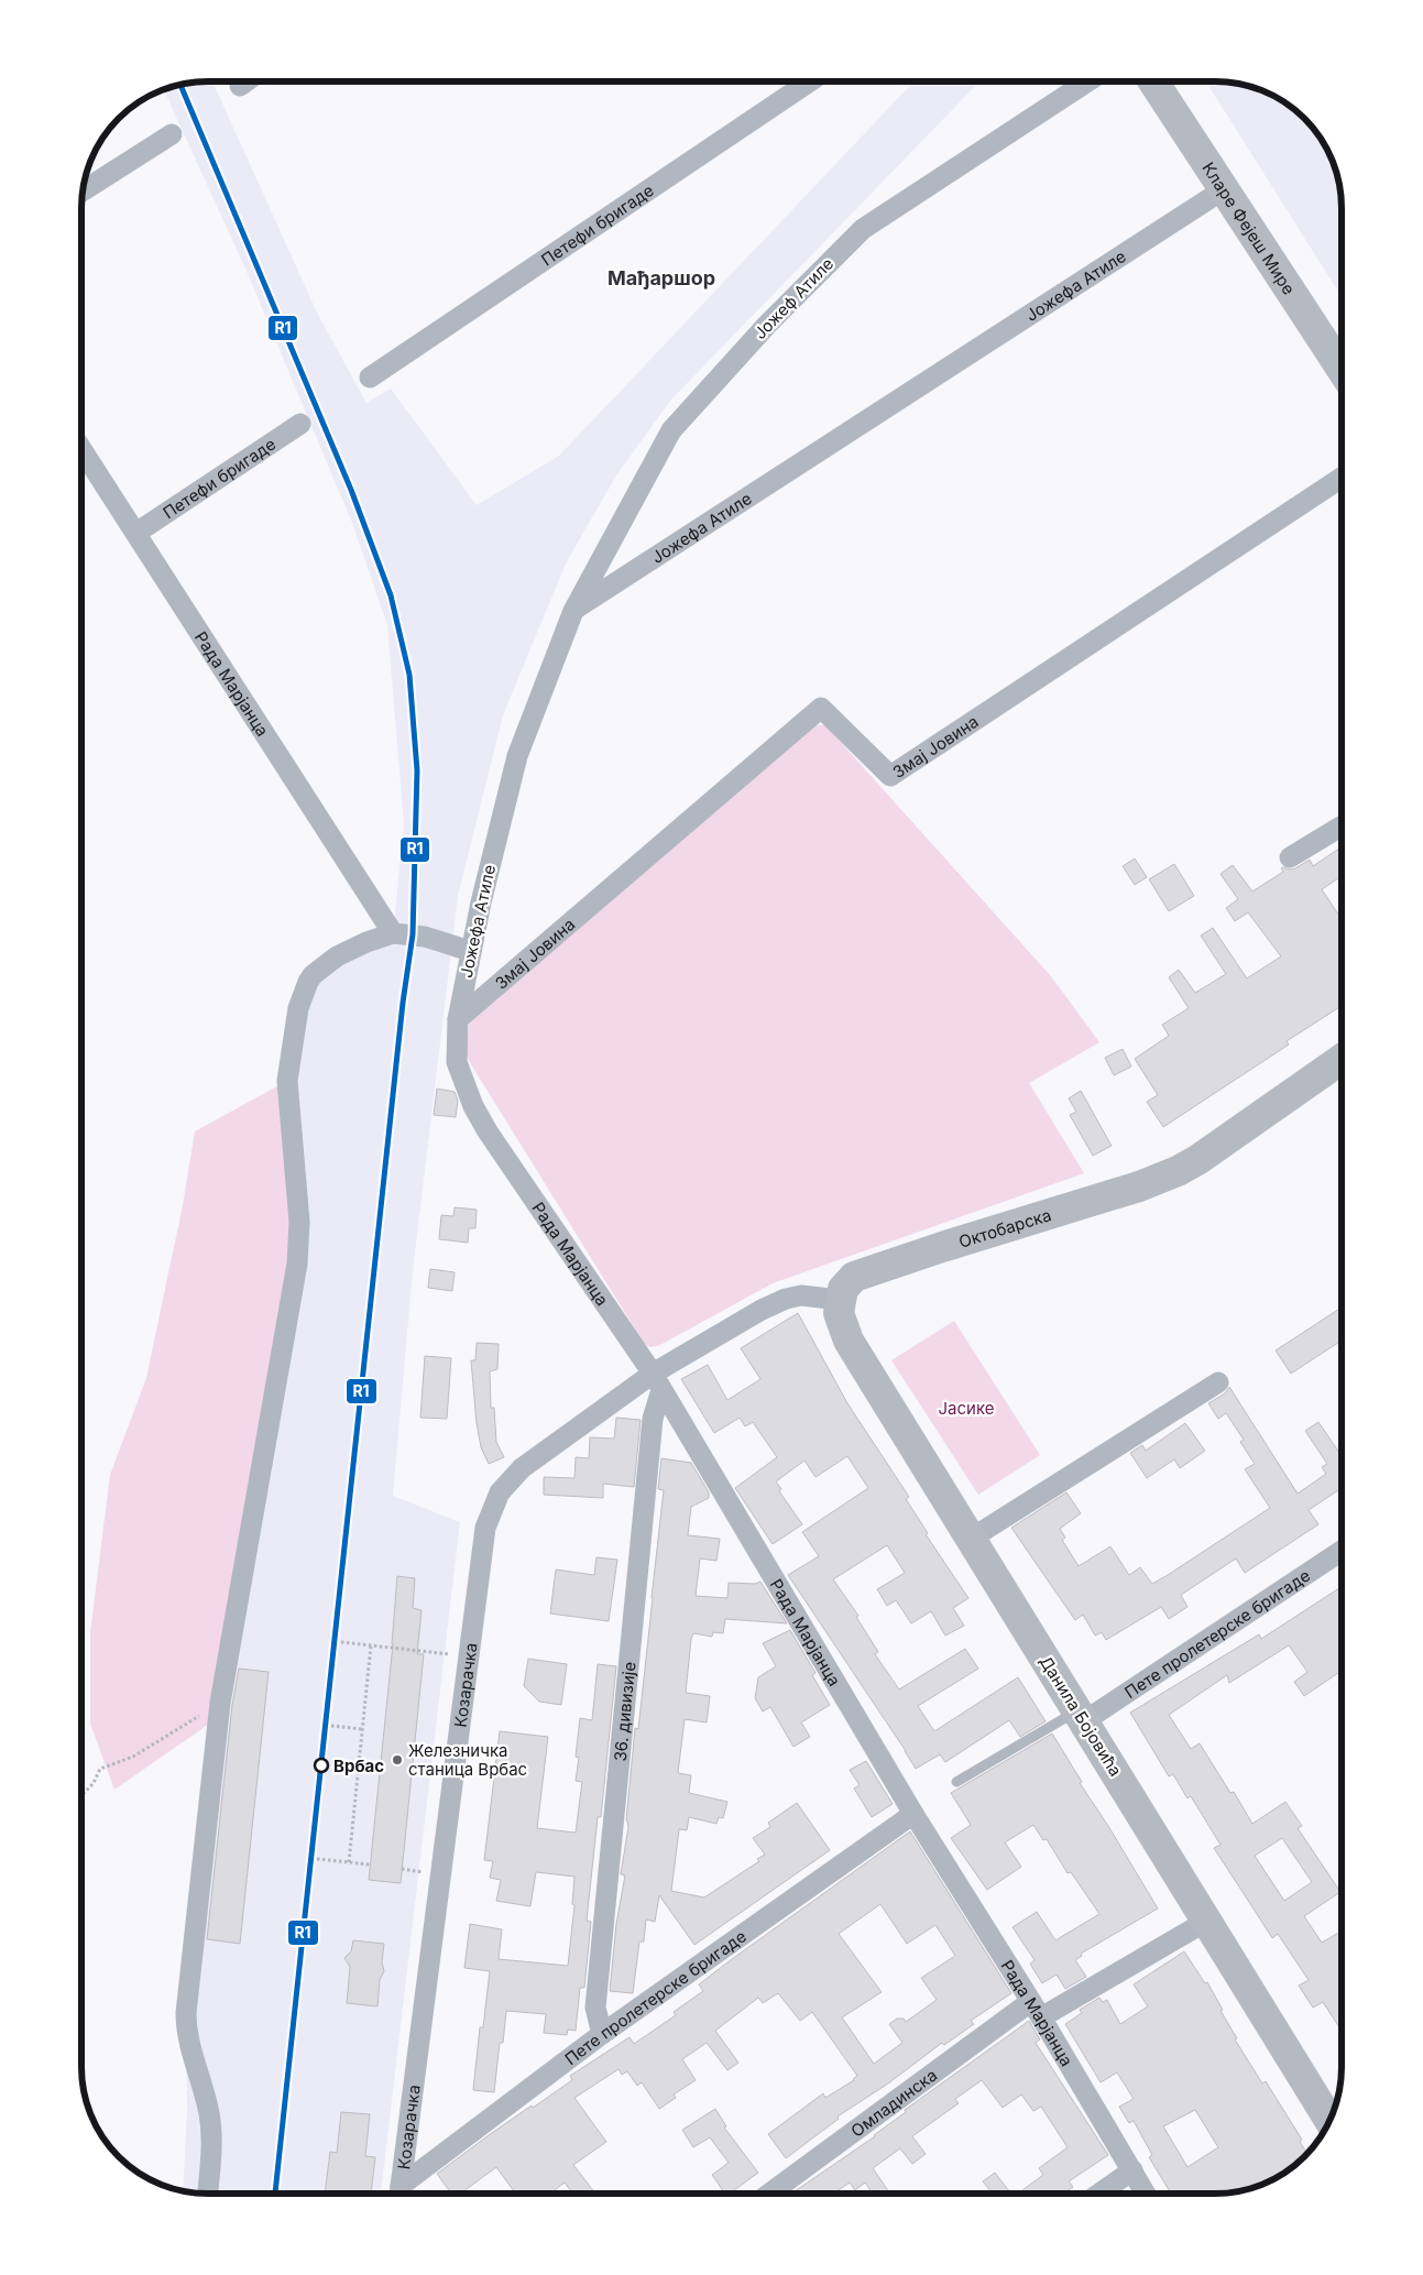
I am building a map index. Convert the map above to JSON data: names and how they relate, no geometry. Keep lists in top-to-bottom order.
{
  "streets": {
    "main road": ["Кларе Фејеш Мире", "Октобарска", "Данила Бојовића"],
    "street": [
      "Петефи бригаде",
      "Јожефа Атиле",
      "Јожеф Атиле",
      "Рада Марјанца",
      "Змај Јовина",
      "Пете пролетерске бригаде",
      "Козарачка",
      "36. дивизије",
      "Омладинска"
    ]
  },
  "crossings": [
    ["Петефи бригаде", "Рада Марјанца"],
    ["Кларе Фејеш Мире", "Јожефа Атиле"],
    ["Јожефа Атиле", "Јожеф Атиле"],
    ["Јожефа Атиле", "Рада Марјанца"],
    ["Јожефа Атиле", "Змај Јовина"],
    ["Рада Марјанца", "Пете пролетерске бригаде"],
    ["Рада Марјанца", "Козарачка"],
    ["Рада Марјанца", "36. дивизије"],
    ["Рада Марјанца", "Омладинска"],
    ["Октобарска", "Данила Бојовића"],
    ["Пете пролетерске бригаде", "36. дивизије"],
    ["Пете пролетерске бригаде", "Данила Бојовића"],
    ["Козарачка", "36. дивизије"],
    ["Данила Бојовића", "Омладинска"]
  ],
  "districts": ["Мађаршор"],
  "parks": ["Јасике"],
  "places": ["Железничка станица Врбас", "Врбас"],
  "lines": ["transit line R1"]
}
